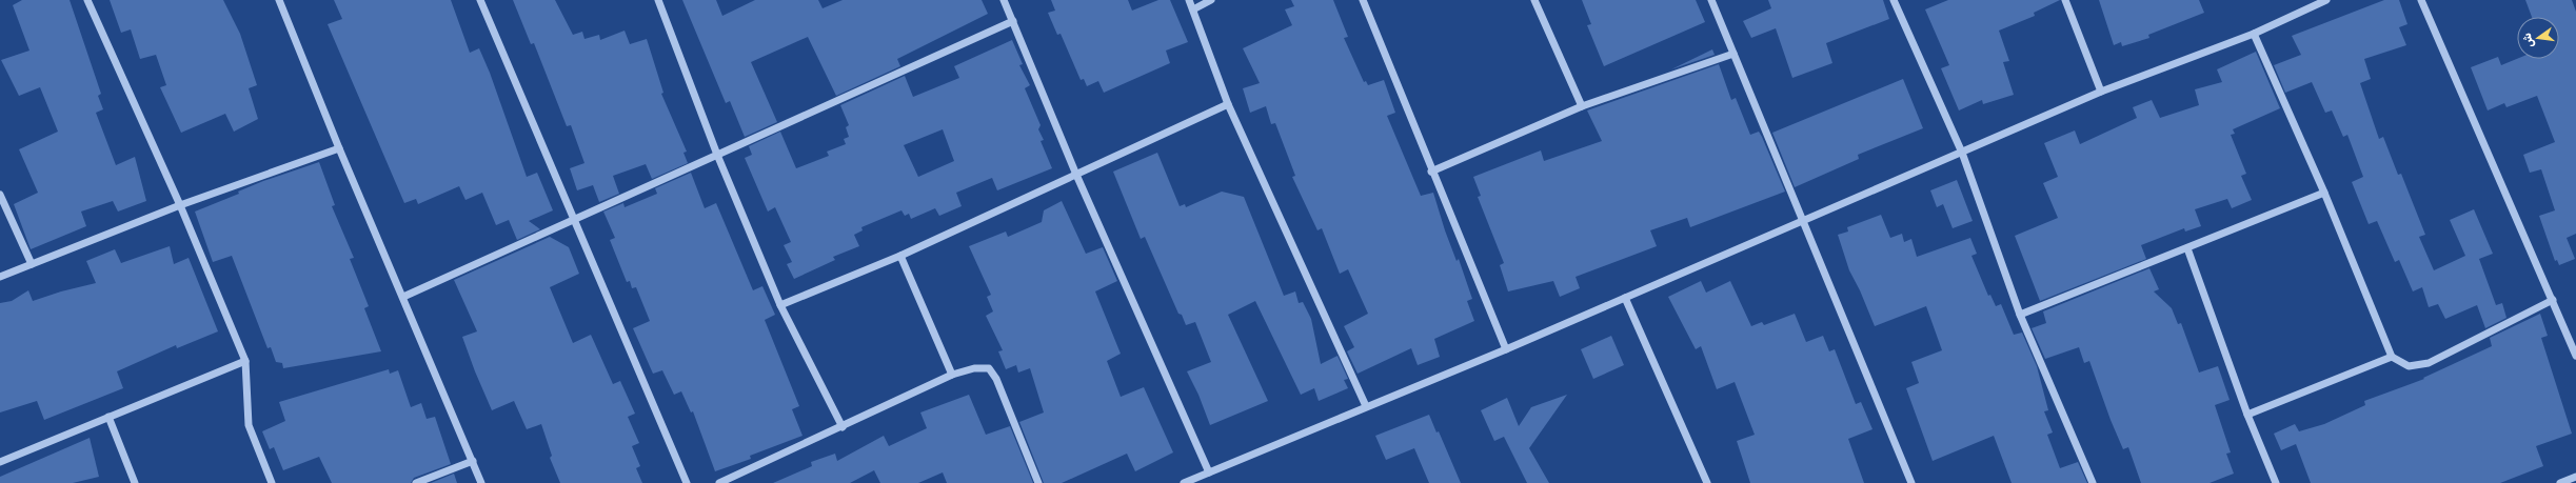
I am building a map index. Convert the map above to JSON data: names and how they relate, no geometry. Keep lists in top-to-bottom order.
{
  "north": "left"
}
